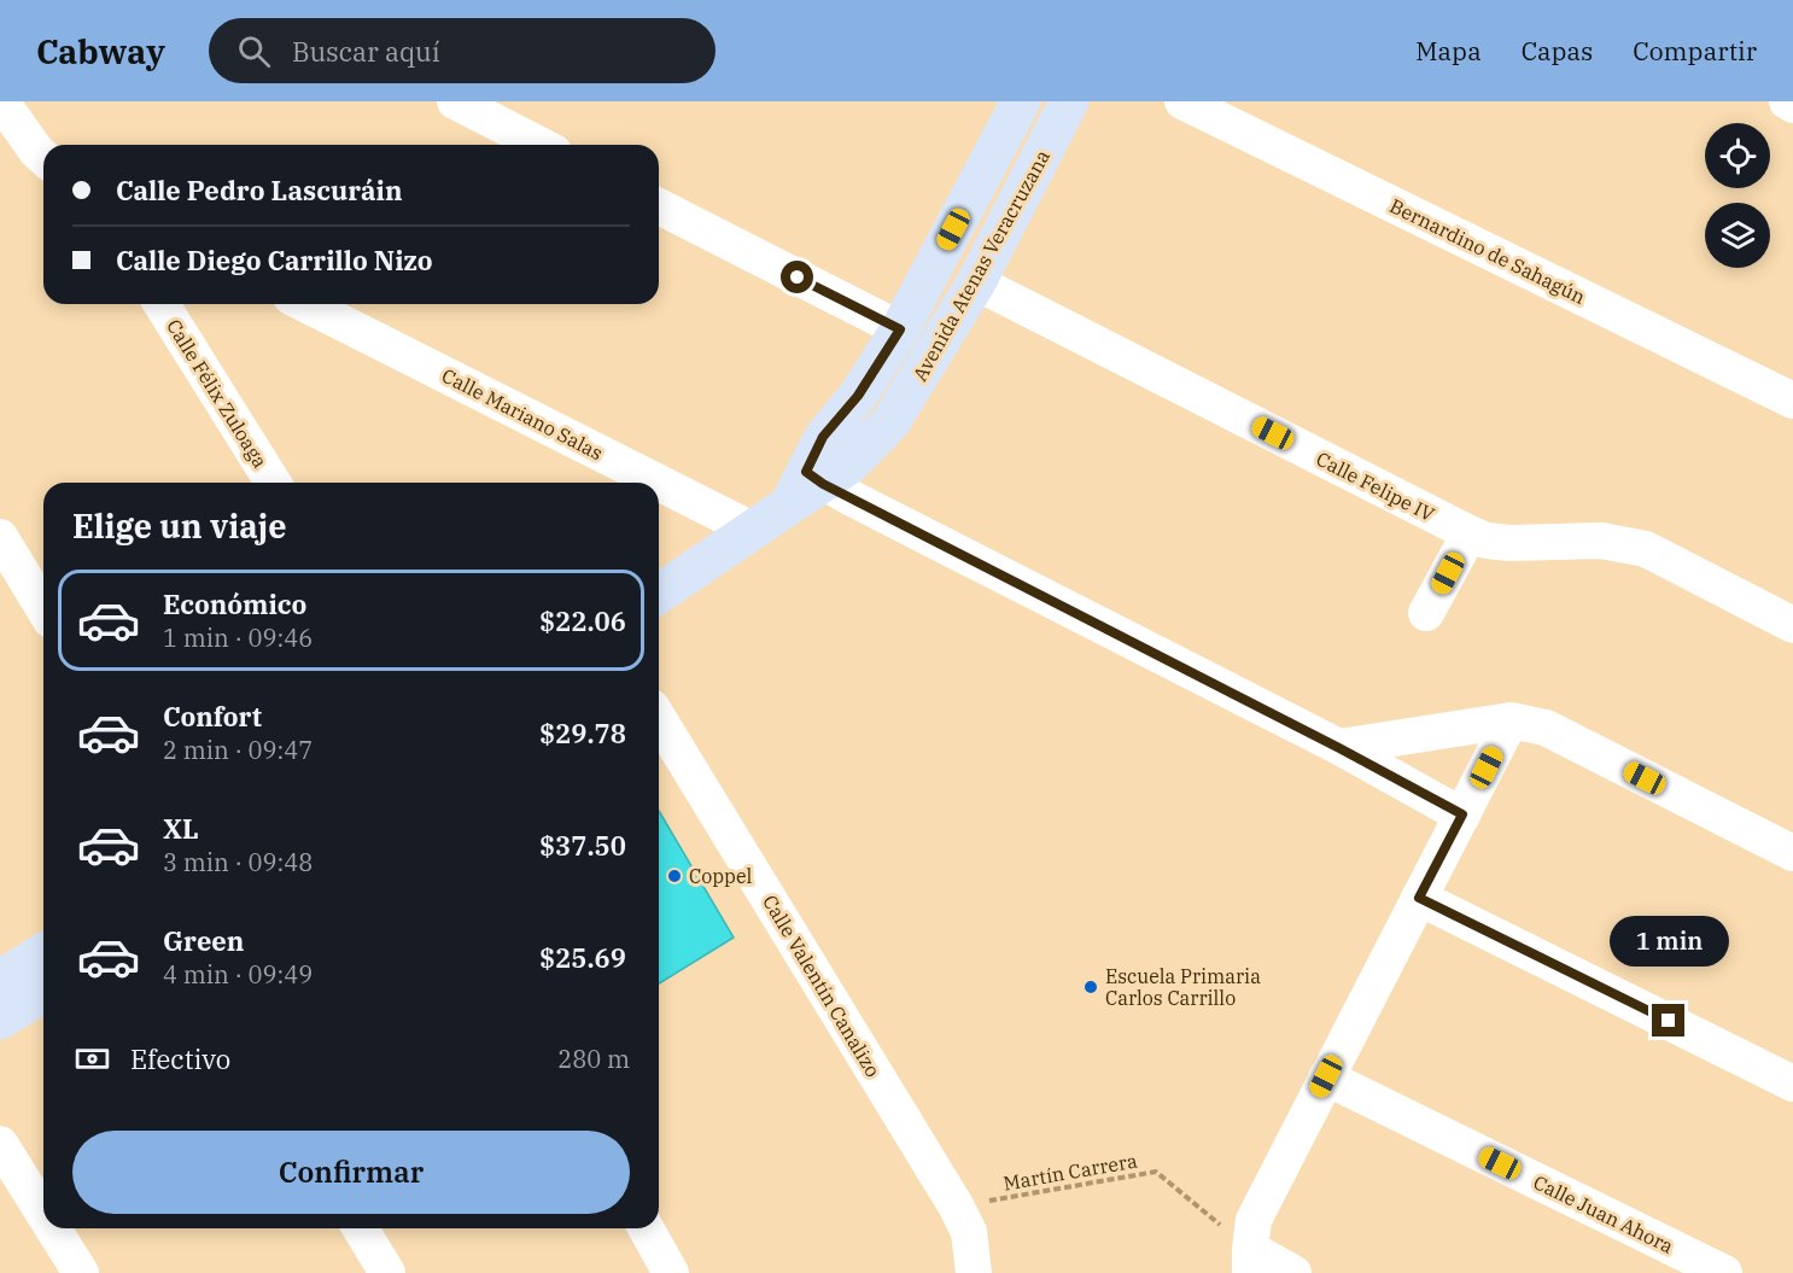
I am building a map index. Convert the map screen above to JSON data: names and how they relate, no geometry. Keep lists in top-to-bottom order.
{
  "streets": {
    "main road": ["Avenida Atenas Veracruzana"],
    "street": [
      "Bernardino de Sahagún",
      "Calle Félix Zuloaga",
      "Calle Mariano Salas",
      "Calle Felipe IV",
      "Calle Valentín Canalizo",
      "Calle Juan Ahora"
    ],
    "path": ["Martín Carrera"]
  },
  "crossings": [
    ["Avenida Atenas Veracruzana", "Calle Mariano Salas"],
    ["Avenida Atenas Veracruzana", "Calle Felipe IV"],
    ["Calle Valentín Canalizo", "Martín Carrera"]
  ],
  "places": ["Coppel", "Escuela Primaria Carlos Carrillo"],
  "page": {
    "header": "Cabway",
    "search": "Buscar aquí",
    "nav": ["Mapa", "Capas", "Compartir"],
    "banner": ["Calle Pedro Lascuráin", "Calle Diego Carrillo Nizo"],
    "heading": "Elige un viaje",
    "list": [
      {
        "name": "Económico",
        "note": "1 min · 09:46",
        "value": "$22.06"
      },
      {
        "name": "Confort",
        "note": "2 min · 09:47",
        "value": "$29.78"
      },
      {
        "name": "XL",
        "note": "3 min · 09:48",
        "value": "$37.50"
      },
      {
        "name": "Green",
        "note": "4 min · 09:49",
        "value": "$25.69"
      }
    ],
    "bubble": "1 min",
    "pay": ["Efectivo", "280 m"],
    "buttons": "Confirmar"
  }
}
